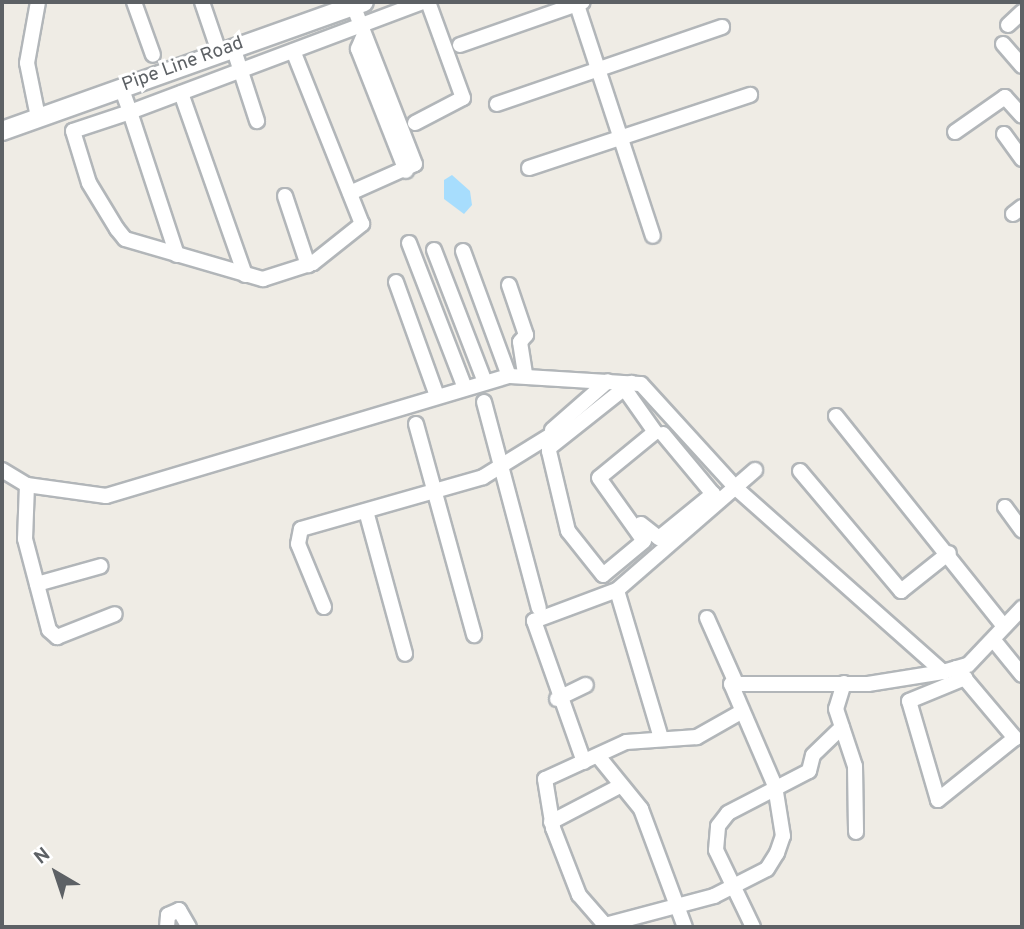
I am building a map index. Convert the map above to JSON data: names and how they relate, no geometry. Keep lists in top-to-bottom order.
{
  "streets": {
    "street": ["Pipe Line Road"]
  },
  "north": "top left"
}
